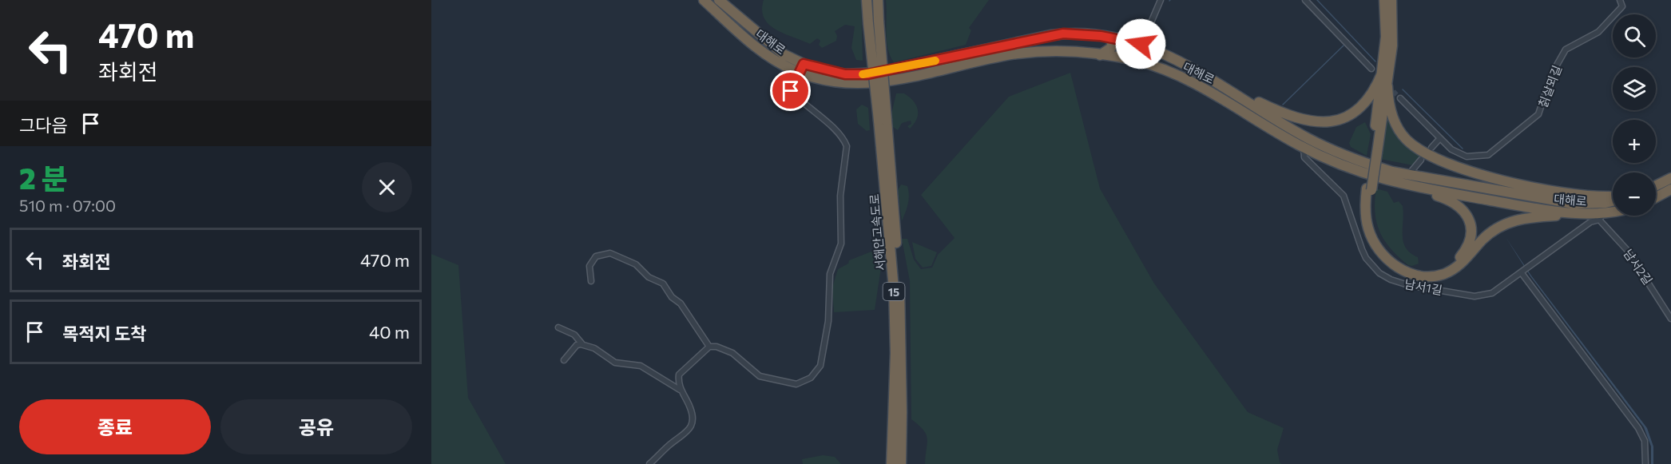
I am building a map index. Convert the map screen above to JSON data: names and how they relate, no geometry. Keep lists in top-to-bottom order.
{
  "streets": {
    "highway": ["대해로", "서해안고속도로", "15"],
    "street": ["칡살뫼길", "남서2길", "남서1길"]
  },
  "crossings": [
    ["대해로", "남서2길"],
    ["대해로", "남서1길"],
    ["남서2길", "남서1길"]
  ],
  "page": {
    "turn": ["470 m", "좌회전"],
    "map_buttons": ["+", "−"],
    "then": "그다음",
    "heading": ["2 분", "510 m · 07:00"],
    "list": [
      {
        "name": "좌회전",
        "value": "470 m"
      },
      {
        "name": "목적지 도착",
        "value": "40 m"
      }
    ],
    "buttons": ["종료", "공유"]
  }
}
